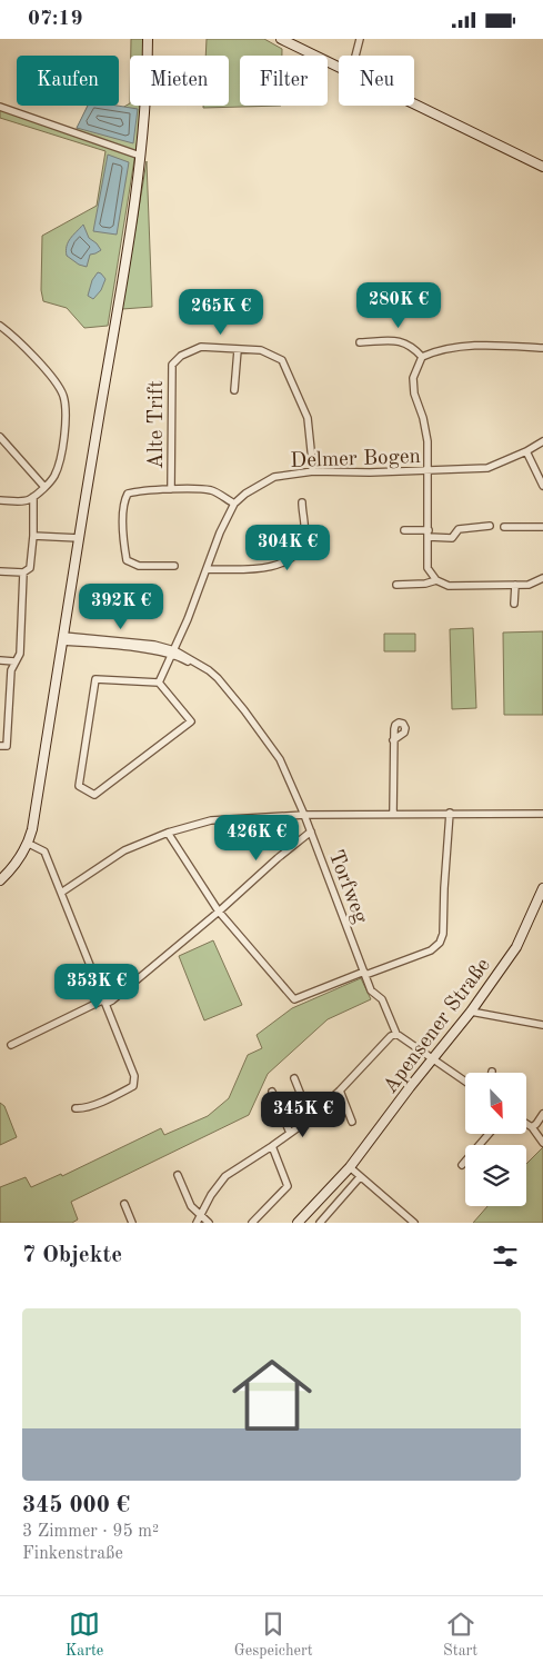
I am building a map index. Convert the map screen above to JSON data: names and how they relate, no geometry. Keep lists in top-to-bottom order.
{
  "streets": {
    "street": [
      "Alte Trift",
      "Delmer Bogen",
      "Torfweg",
      "Apensener Straße"
    ]
  },
  "crossings": [
    ["Alte Trift", "Delmer Bogen"],
    ["Delmer Bogen", "Torfweg"]
  ],
  "north": "bottom right",
  "page": {
    "status": "07:19",
    "chip": [
      "Kaufen",
      "Mieten",
      "Filter",
      "Neu"
    ],
    "price": [
      "280K €",
      "265K €",
      "304K €",
      "392K €",
      "426K €",
      "353K €",
      "345K €"
    ],
    "heading": "7 Objekte",
    "list": [
      {
        "name": "345 000 €",
        "note": "3 Zimmer · 95 m² · Finkenstraße"
      }
    ],
    "tabs": ["Karte", "Gespeichert", "Start"]
  }
}
